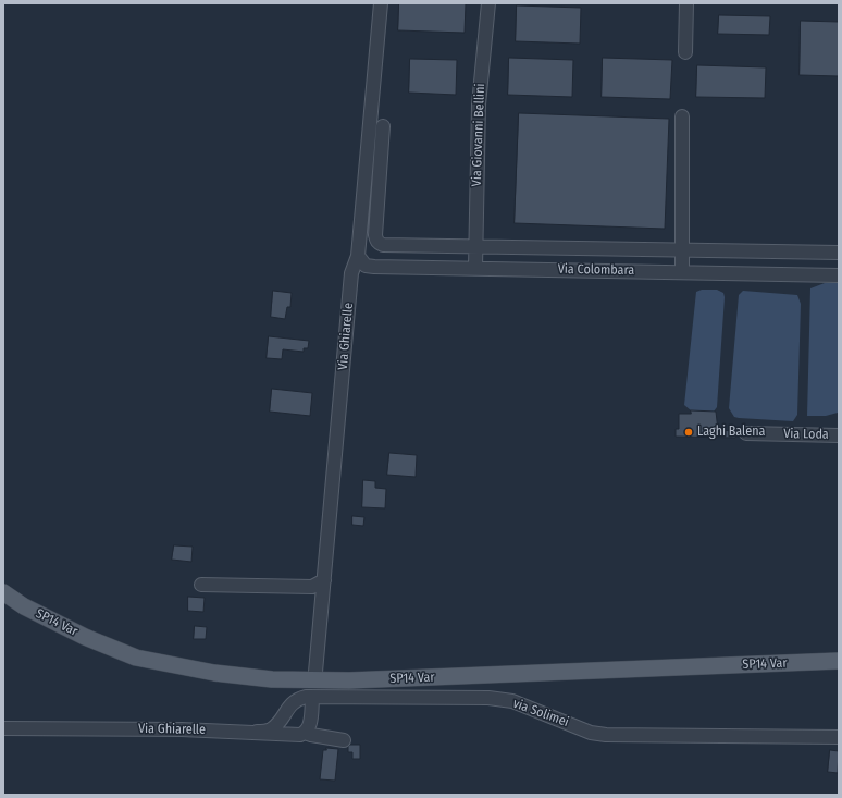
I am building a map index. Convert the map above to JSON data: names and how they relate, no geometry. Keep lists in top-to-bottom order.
{
  "streets": {
    "main road": ["SP14 Var"],
    "street": [
      "Via Giovanni Bellini",
      "Via Colombara",
      "Via Ghiarelle",
      "Via Loda",
      "via Solimei"
    ]
  },
  "crossings": [
    ["Via Giovanni Bellini", "Via Colombara"],
    ["Via Colombara", "Via Ghiarelle"],
    ["Via Ghiarelle", "via Solimei"]
  ],
  "places": ["Laghi Balena"]
}
